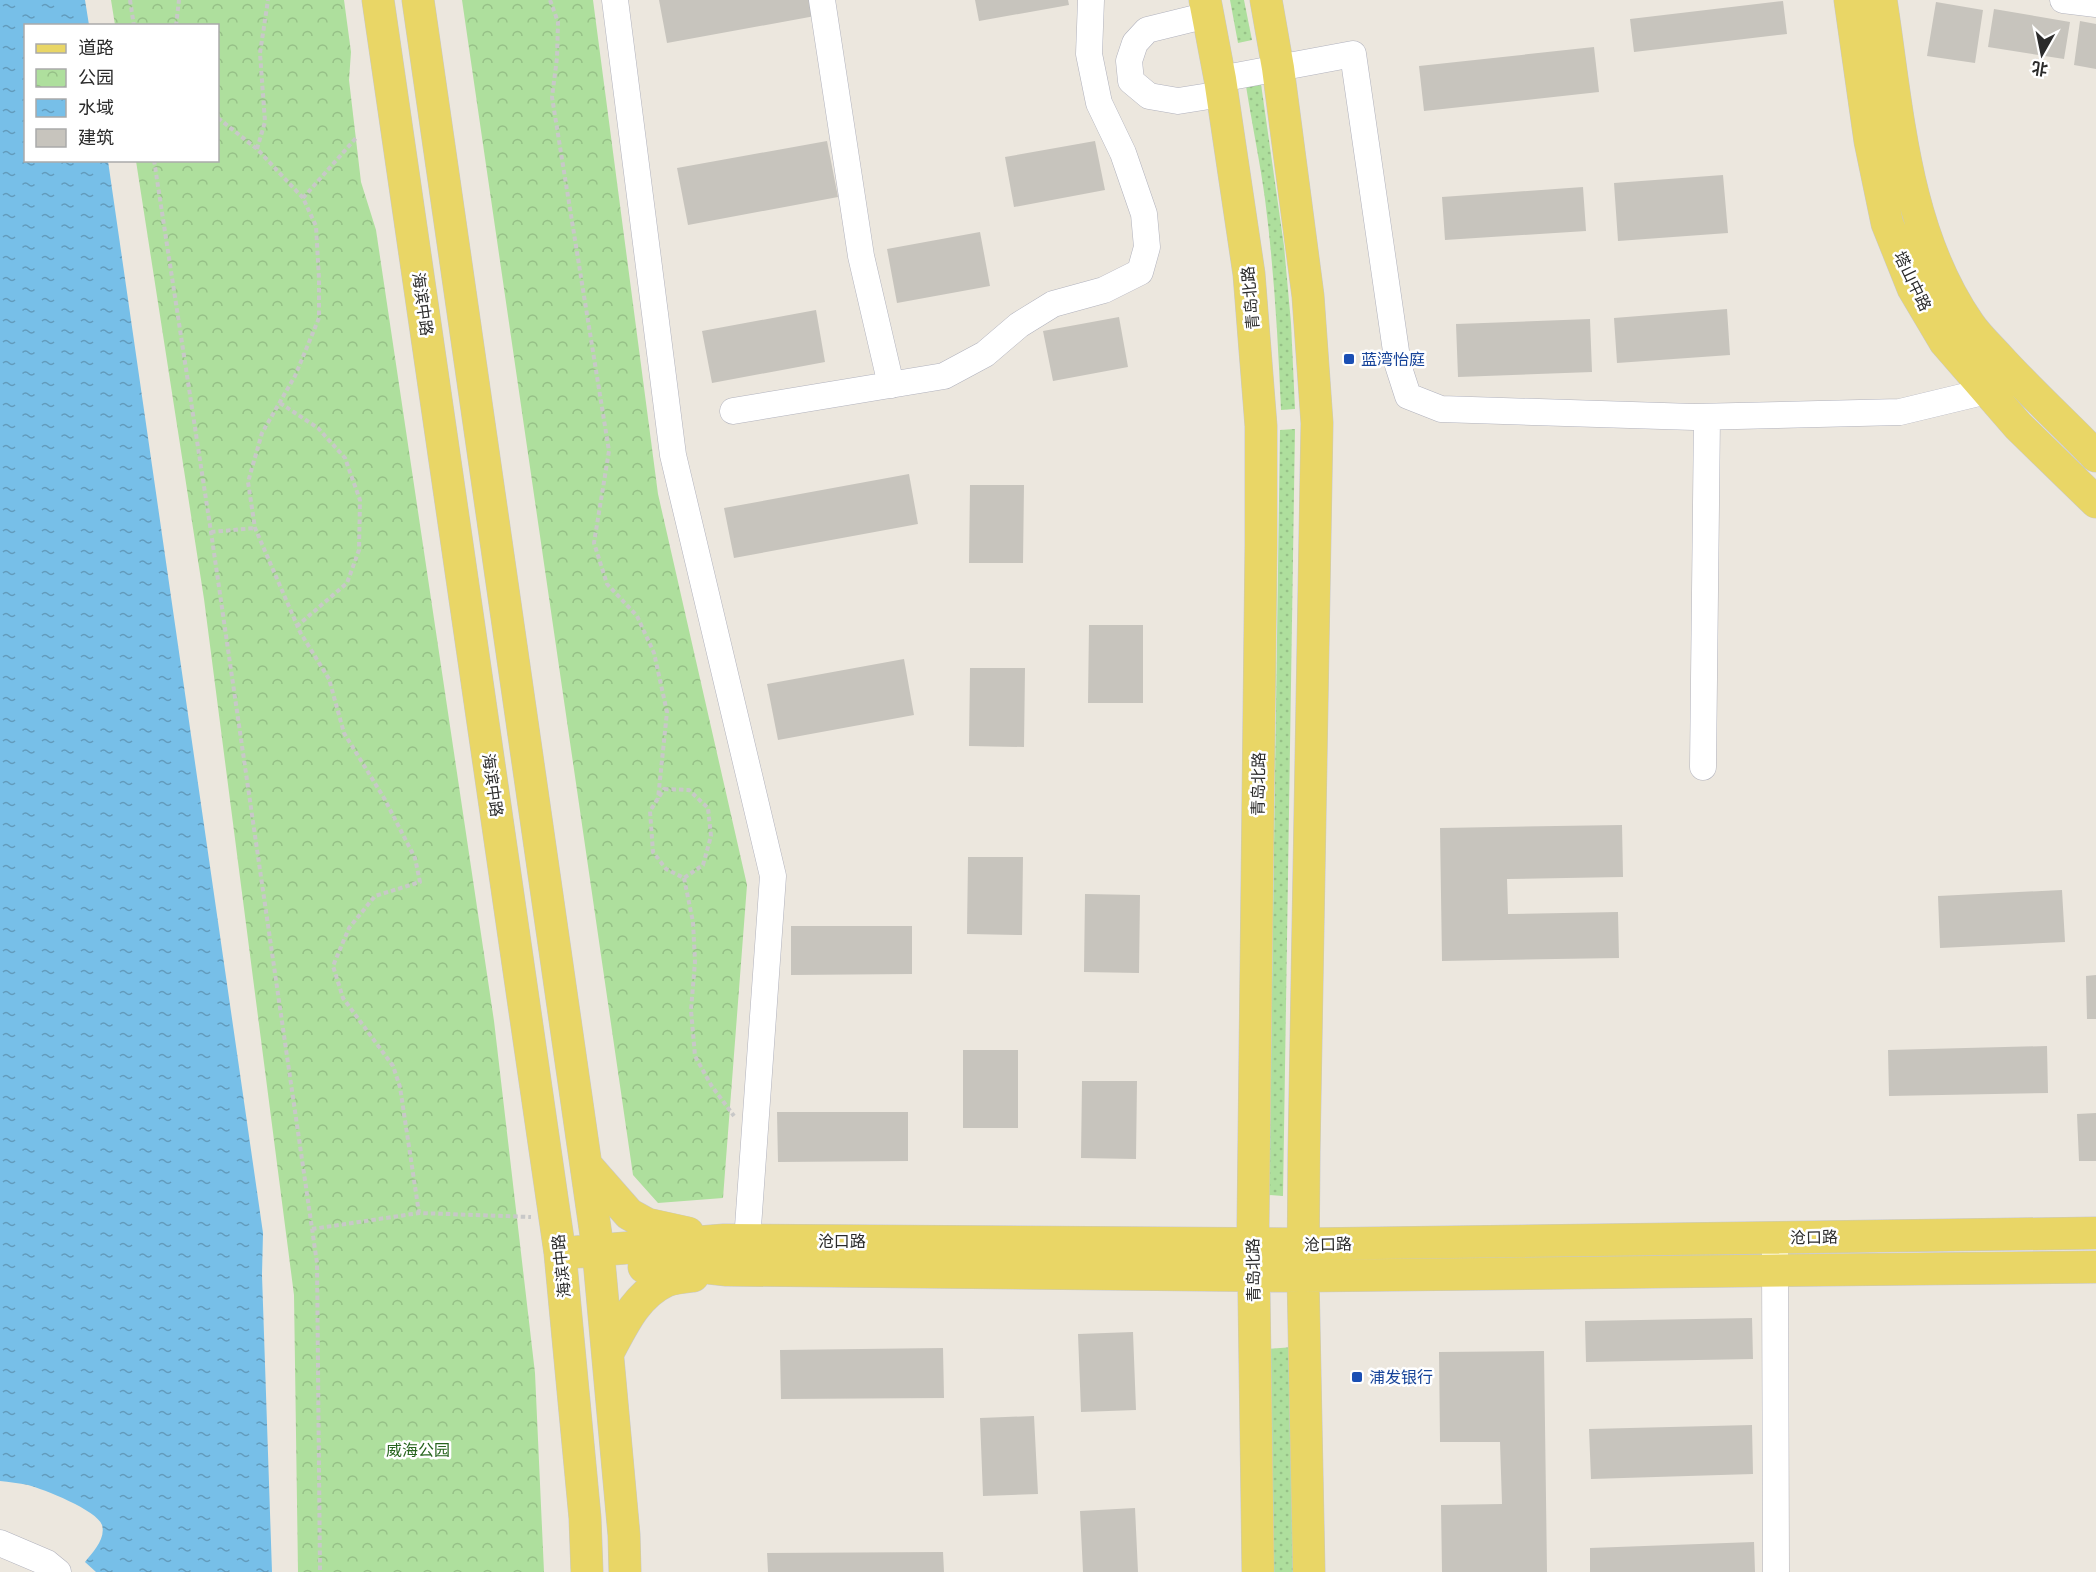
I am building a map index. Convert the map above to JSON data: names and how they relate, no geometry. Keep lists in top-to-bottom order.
{
  "streets": {
    "main road": [
      "塔山中路",
      "青岛北路",
      "海滨中路",
      "沧口路"
    ]
  },
  "crossings": [
    ["青岛北路", "沧口路"],
    ["海滨中路", "沧口路"]
  ],
  "parks": ["威海公园"],
  "places": {
    "transit": ["蓝湾怡庭", "浦发银行"]
  },
  "legend": [
    "道路",
    "公园",
    "水域",
    "建筑"
  ],
  "north": "bottom"
}
